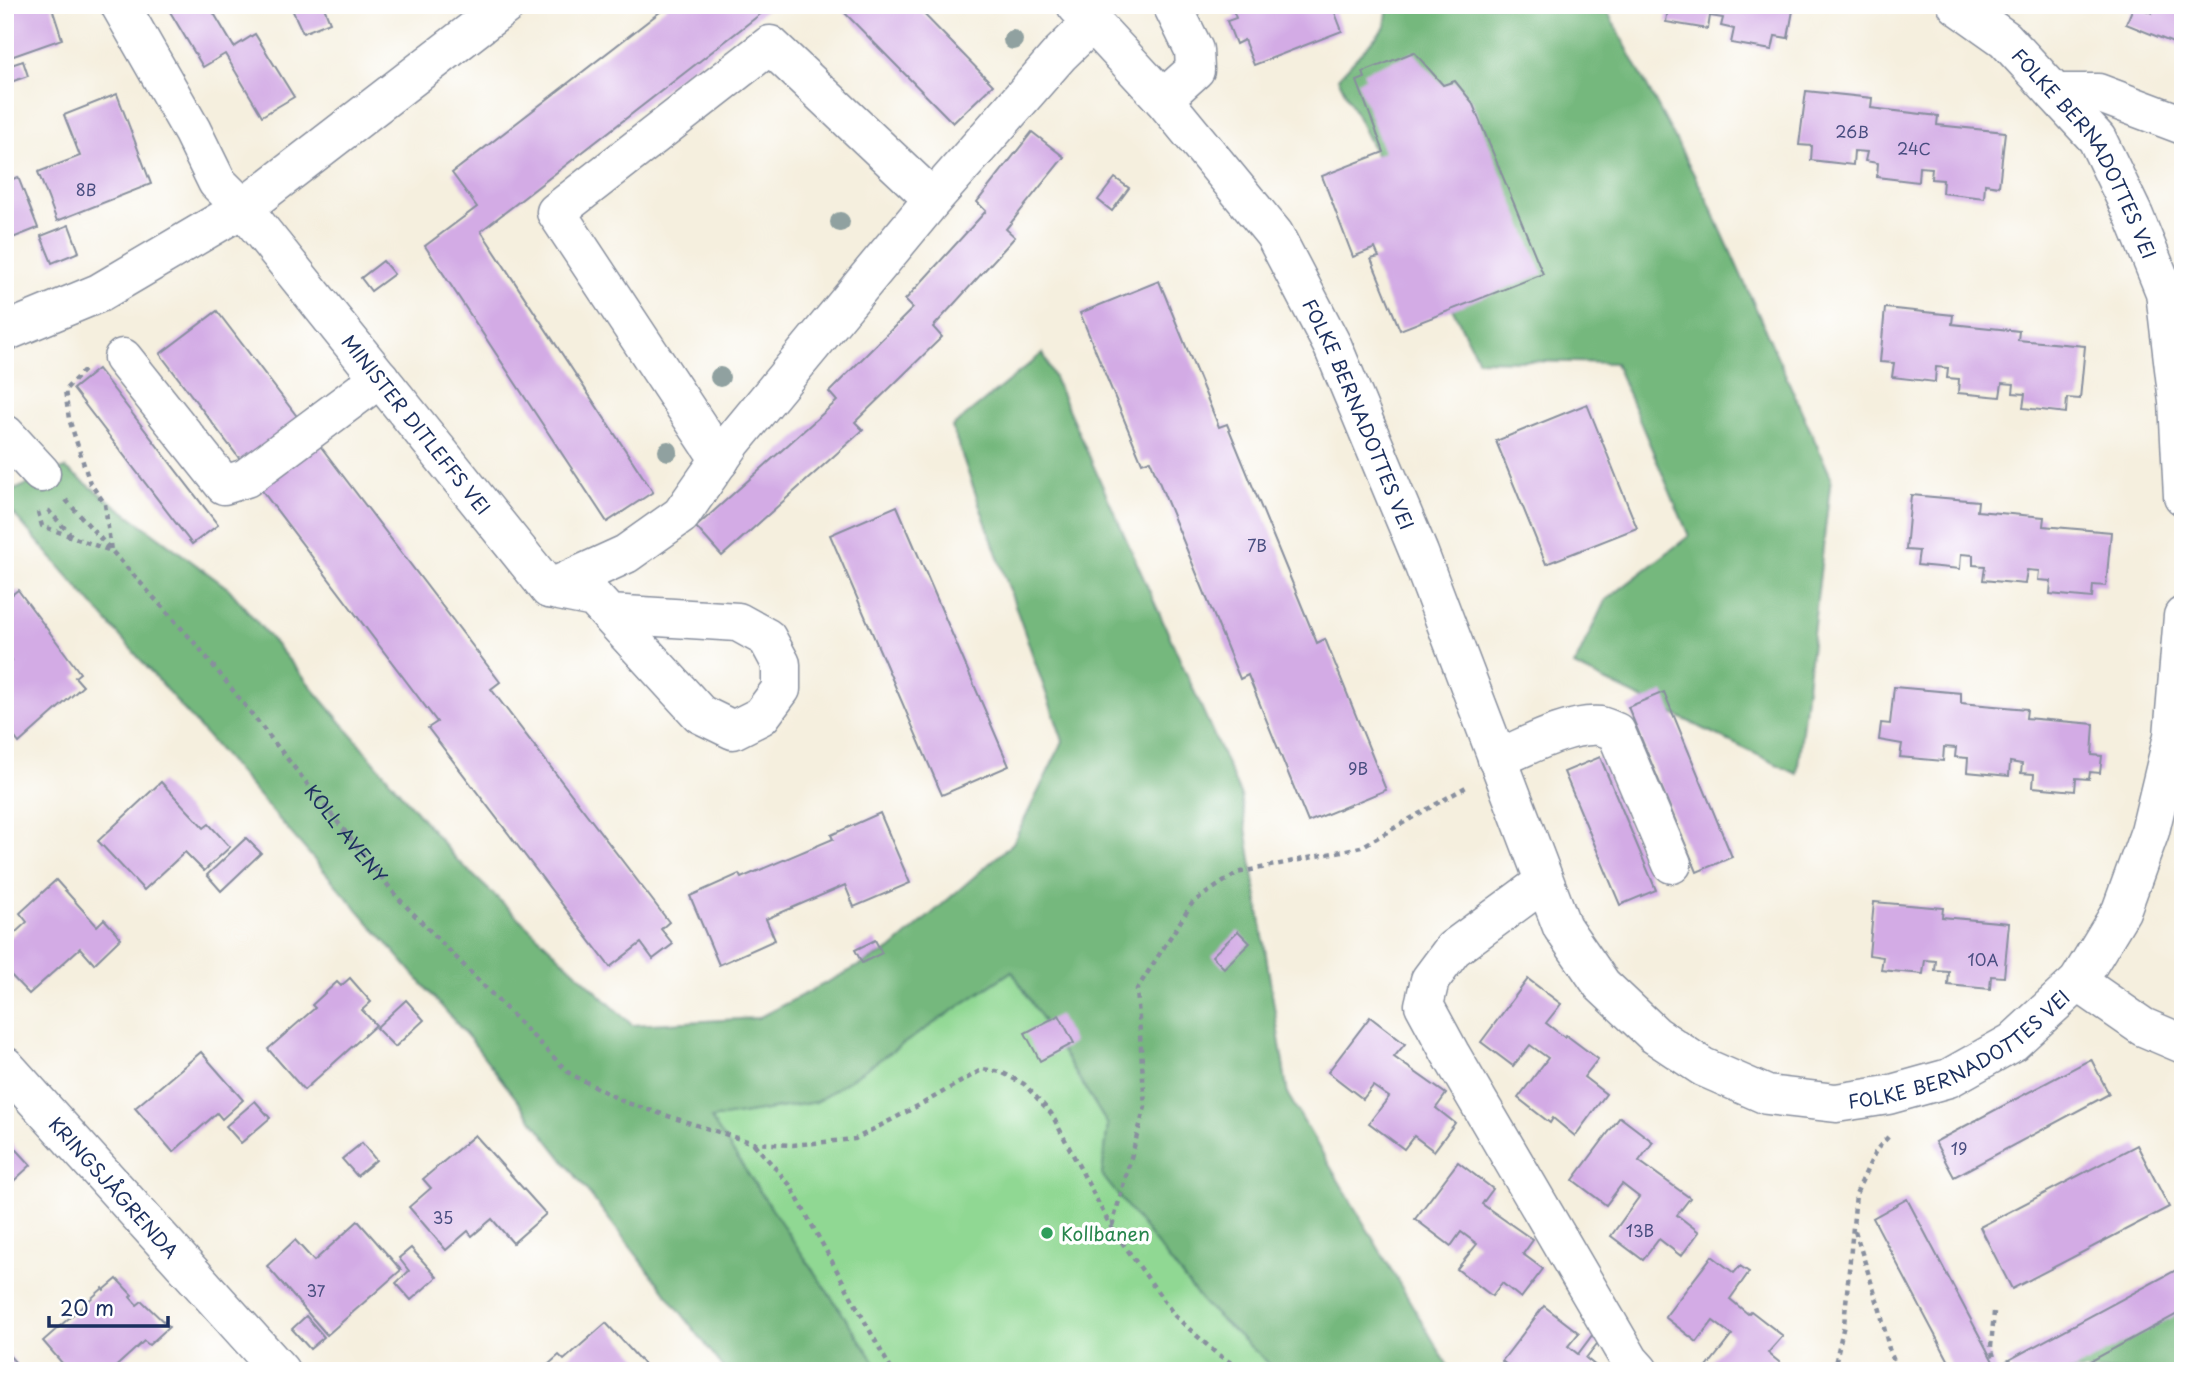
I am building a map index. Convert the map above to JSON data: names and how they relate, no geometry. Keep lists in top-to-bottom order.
{
  "streets": {
    "street": ["FOLKE BERNADOTTES VEI", "MINISTER DITLEFFS VEI", "KRINGSJÅGRENDA"],
    "path": ["KOLL AVENY"]
  },
  "places": ["Kollbanen"],
  "house_numbers": [
    "26B",
    "24C",
    "8B",
    "7B",
    "9B",
    "10A",
    "19",
    "35",
    "13B",
    "37"
  ],
  "scale_bar": "20 m"
}
